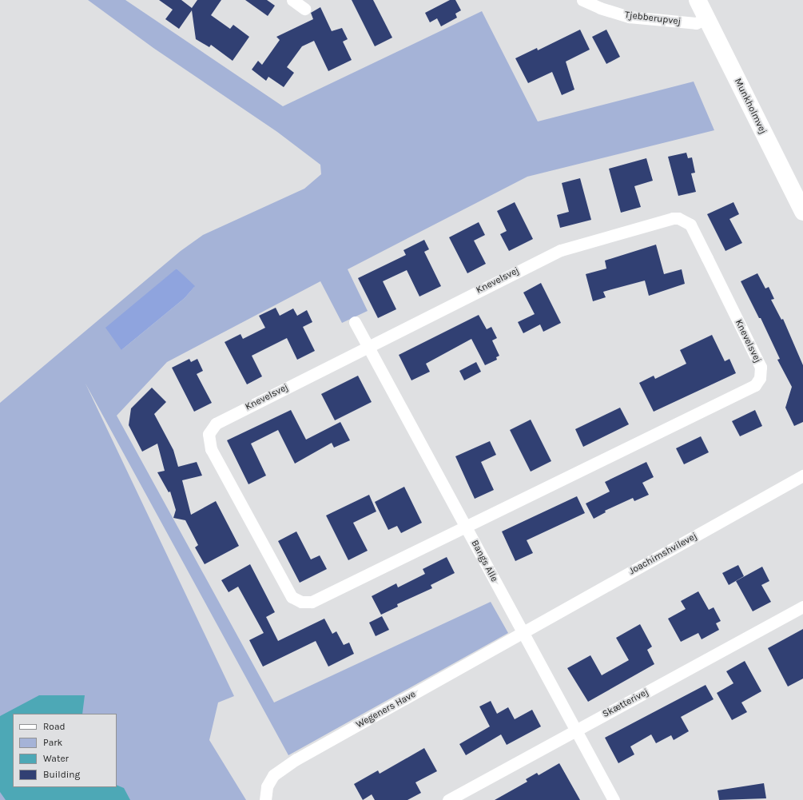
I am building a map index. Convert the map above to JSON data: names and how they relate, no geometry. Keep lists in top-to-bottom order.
{
  "streets": {
    "street": [
      "Tjebberupvej",
      "Munkholmvej",
      "Knevelsvej",
      "Joachimshvilevej",
      "Bangs Alle",
      "Skætterivej",
      "Wegeners Have"
    ]
  },
  "crossings": [
    ["Tjebberupvej", "Munkholmvej"],
    ["Knevelsvej", "Bangs Alle"],
    ["Joachimshvilevej", "Bangs Alle"],
    ["Joachimshvilevej", "Wegeners Have"],
    ["Bangs Alle", "Skætterivej"],
    ["Bangs Alle", "Wegeners Have"]
  ],
  "legend": [
    "Road",
    "Park",
    "Water",
    "Building"
  ]
}
